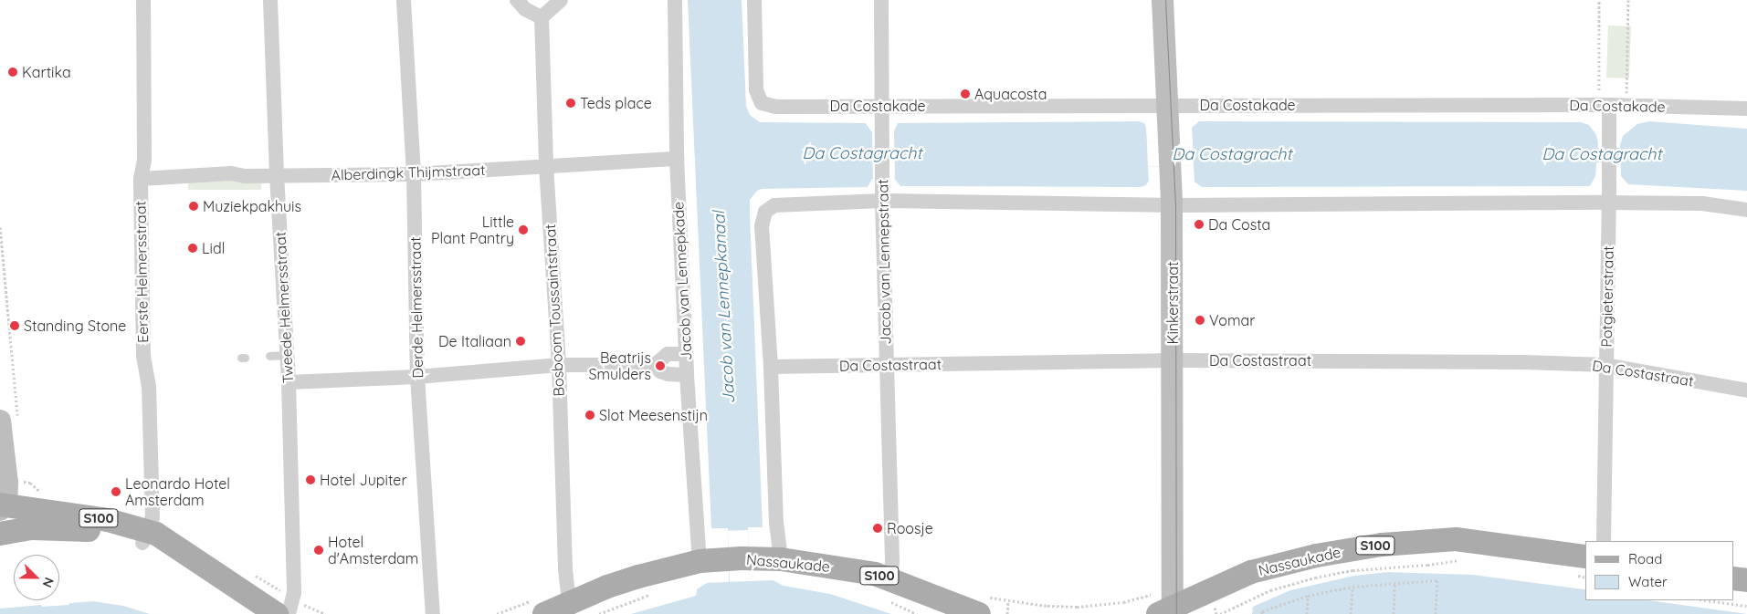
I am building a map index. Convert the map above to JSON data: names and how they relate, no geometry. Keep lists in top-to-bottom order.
{
  "streets": {
    "main road": ["S100", "Nassaukade"],
    "street": [
      "Da Costakade",
      "Alberdingk Thijmstraat",
      "Jacob van Lennepstraat",
      "Eerste Helmersstraat",
      "Jacob van Lennepkade",
      "Potgieterstraat",
      "Kinkerstraat",
      "Tweede Helmersstraat",
      "Derde Helmersstraat",
      "Bosboom Toussaintstraat",
      "Da Costastraat"
    ]
  },
  "crossings": [
    ["Da Costakade", "Jacob van Lennepstraat"],
    ["Da Costakade", "Potgieterstraat"],
    ["Da Costakade", "Kinkerstraat"],
    ["Alberdingk Thijmstraat", "Eerste Helmersstraat"],
    ["Alberdingk Thijmstraat", "Jacob van Lennepkade"],
    ["Alberdingk Thijmstraat", "Tweede Helmersstraat"],
    ["Alberdingk Thijmstraat", "Derde Helmersstraat"],
    ["Alberdingk Thijmstraat", "Bosboom Toussaintstraat"],
    ["Jacob van Lennepstraat", "Da Costastraat"],
    ["Jacob van Lennepstraat", "Nassaukade"],
    ["Eerste Helmersstraat", "S100"],
    ["Jacob van Lennepkade", "Nassaukade"],
    ["Potgieterstraat", "Da Costastraat"],
    ["Kinkerstraat", "Da Costastraat"],
    ["Kinkerstraat", "Nassaukade"],
    ["Tweede Helmersstraat", "S100"],
    ["Bosboom Toussaintstraat", "Nassaukade"]
  ],
  "water": ["Da Costagracht", "Jacob van Lennepkanaal"],
  "places": [
    "Kartika",
    "Aquacosta",
    "Teds place",
    "Muziekpakhuis",
    "Da Costa",
    "Little Plant Pantry",
    "Lidl",
    "Vomar",
    "Standing Stone",
    "De Italiaan",
    "Beatrijs Smulders",
    "Slot Meesenstijn",
    "Hotel Jupiter",
    "Leonardo Hotel Amsterdam",
    "Roosje",
    "Hotel d'Amsterdam"
  ],
  "legend": ["Road", "Water"],
  "north": "bottom right"
}
